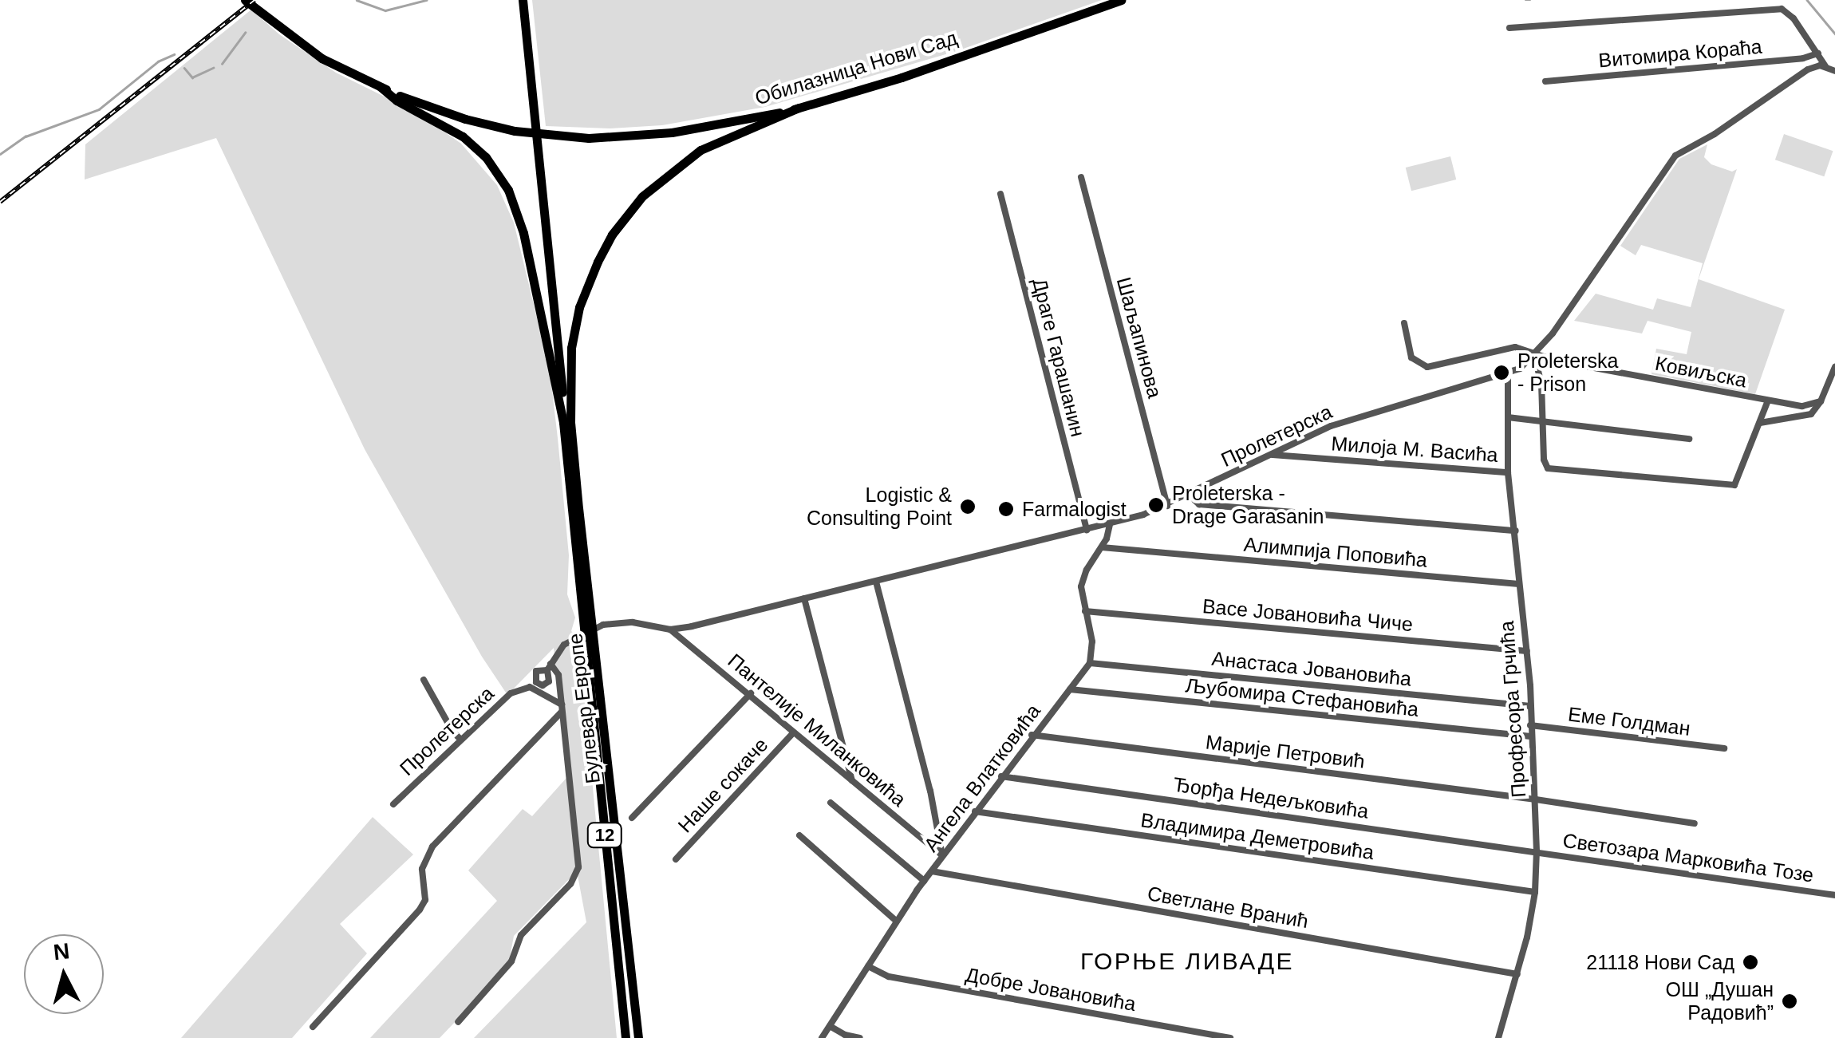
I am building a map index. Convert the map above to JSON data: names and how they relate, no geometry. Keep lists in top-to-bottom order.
{
  "streets": {
    "main road": ["Обилазница Нови Сад", "Булевар Европе", "12"],
    "street": [
      "Витомира Кораћа",
      "Шаљапинова",
      "Драге Гарашанин",
      "Ковиљска",
      "Пролетерска",
      "Милоја М. Васића",
      "Алимпија Поповића",
      "Васе Јовановића Чиче",
      "Анастаса Јовановића",
      "Љубомира Стефановића",
      "Професора Грчића",
      "Еме Голдман",
      "Пантелије Миланковића",
      "Марије Петровић",
      "Ангела Влатковића",
      "Наше сокаче",
      "Ђорђа Недељковића",
      "Владимира Деметровића",
      "Светозара Марковића Тозе",
      "Светлане Вранић",
      "Добре Јовановића"
    ]
  },
  "crossings": [
    ["Шаљапинова", "Пролетерска"],
    ["Драге Гарашанин", "Пролетерска"],
    ["Ковиљска", "Пролетерска"],
    ["Пролетерска", "Милоја М. Васића"],
    ["Пролетерска", "Булевар Европе"],
    ["Пролетерска", "Професора Грчића"],
    ["Пролетерска", "Пантелије Миланковића"],
    ["Милоја М. Васића", "Професора Грчића"],
    ["Алимпија Поповића", "Професора Грчића"],
    ["Васе Јовановића Чиче", "Професора Грчића"],
    ["Анастаса Јовановића", "Професора Грчића"],
    ["Анастаса Јовановића", "Ангела Влатковића"],
    ["Љубомира Стефановића", "Професора Грчића"],
    ["Љубомира Стефановића", "Ангела Влатковића"],
    ["Професора Грчића", "Еме Голдман"],
    ["Професора Грчића", "Марије Петровић"],
    ["Професора Грчића", "Ђорђа Недељковића"],
    ["Професора Грчића", "Владимира Деметровића"],
    ["Професора Грчића", "Светозара Марковића Тозе"],
    ["Професора Грчића", "Светлане Вранић"],
    ["Пантелије Миланковића", "Ангела Влатковића"],
    ["Пантелије Миланковића", "Наше сокаче"],
    ["Марије Петровић", "Ангела Влатковића"],
    ["Ангела Влатковића", "Ђорђа Недељковића"],
    ["Ангела Влатковића", "Владимира Деметровића"],
    ["Ангела Влатковића", "Светлане Вранић"],
    ["Ангела Влатковића", "Добре Јовановића"],
    ["Ђорђа Недељковића", "Светозара Марковића Тозе"]
  ],
  "districts": ["ГОРЊЕ ЛИВАДЕ"],
  "places": [
    "Proleterska - Prison",
    "Proleterska - Drage Garasanin",
    "Logistic & Consulting Point",
    "Farmalogist",
    "21118 Нови Сад",
    "ОШ „Душан Радовић”"
  ],
  "north": "top"
}
